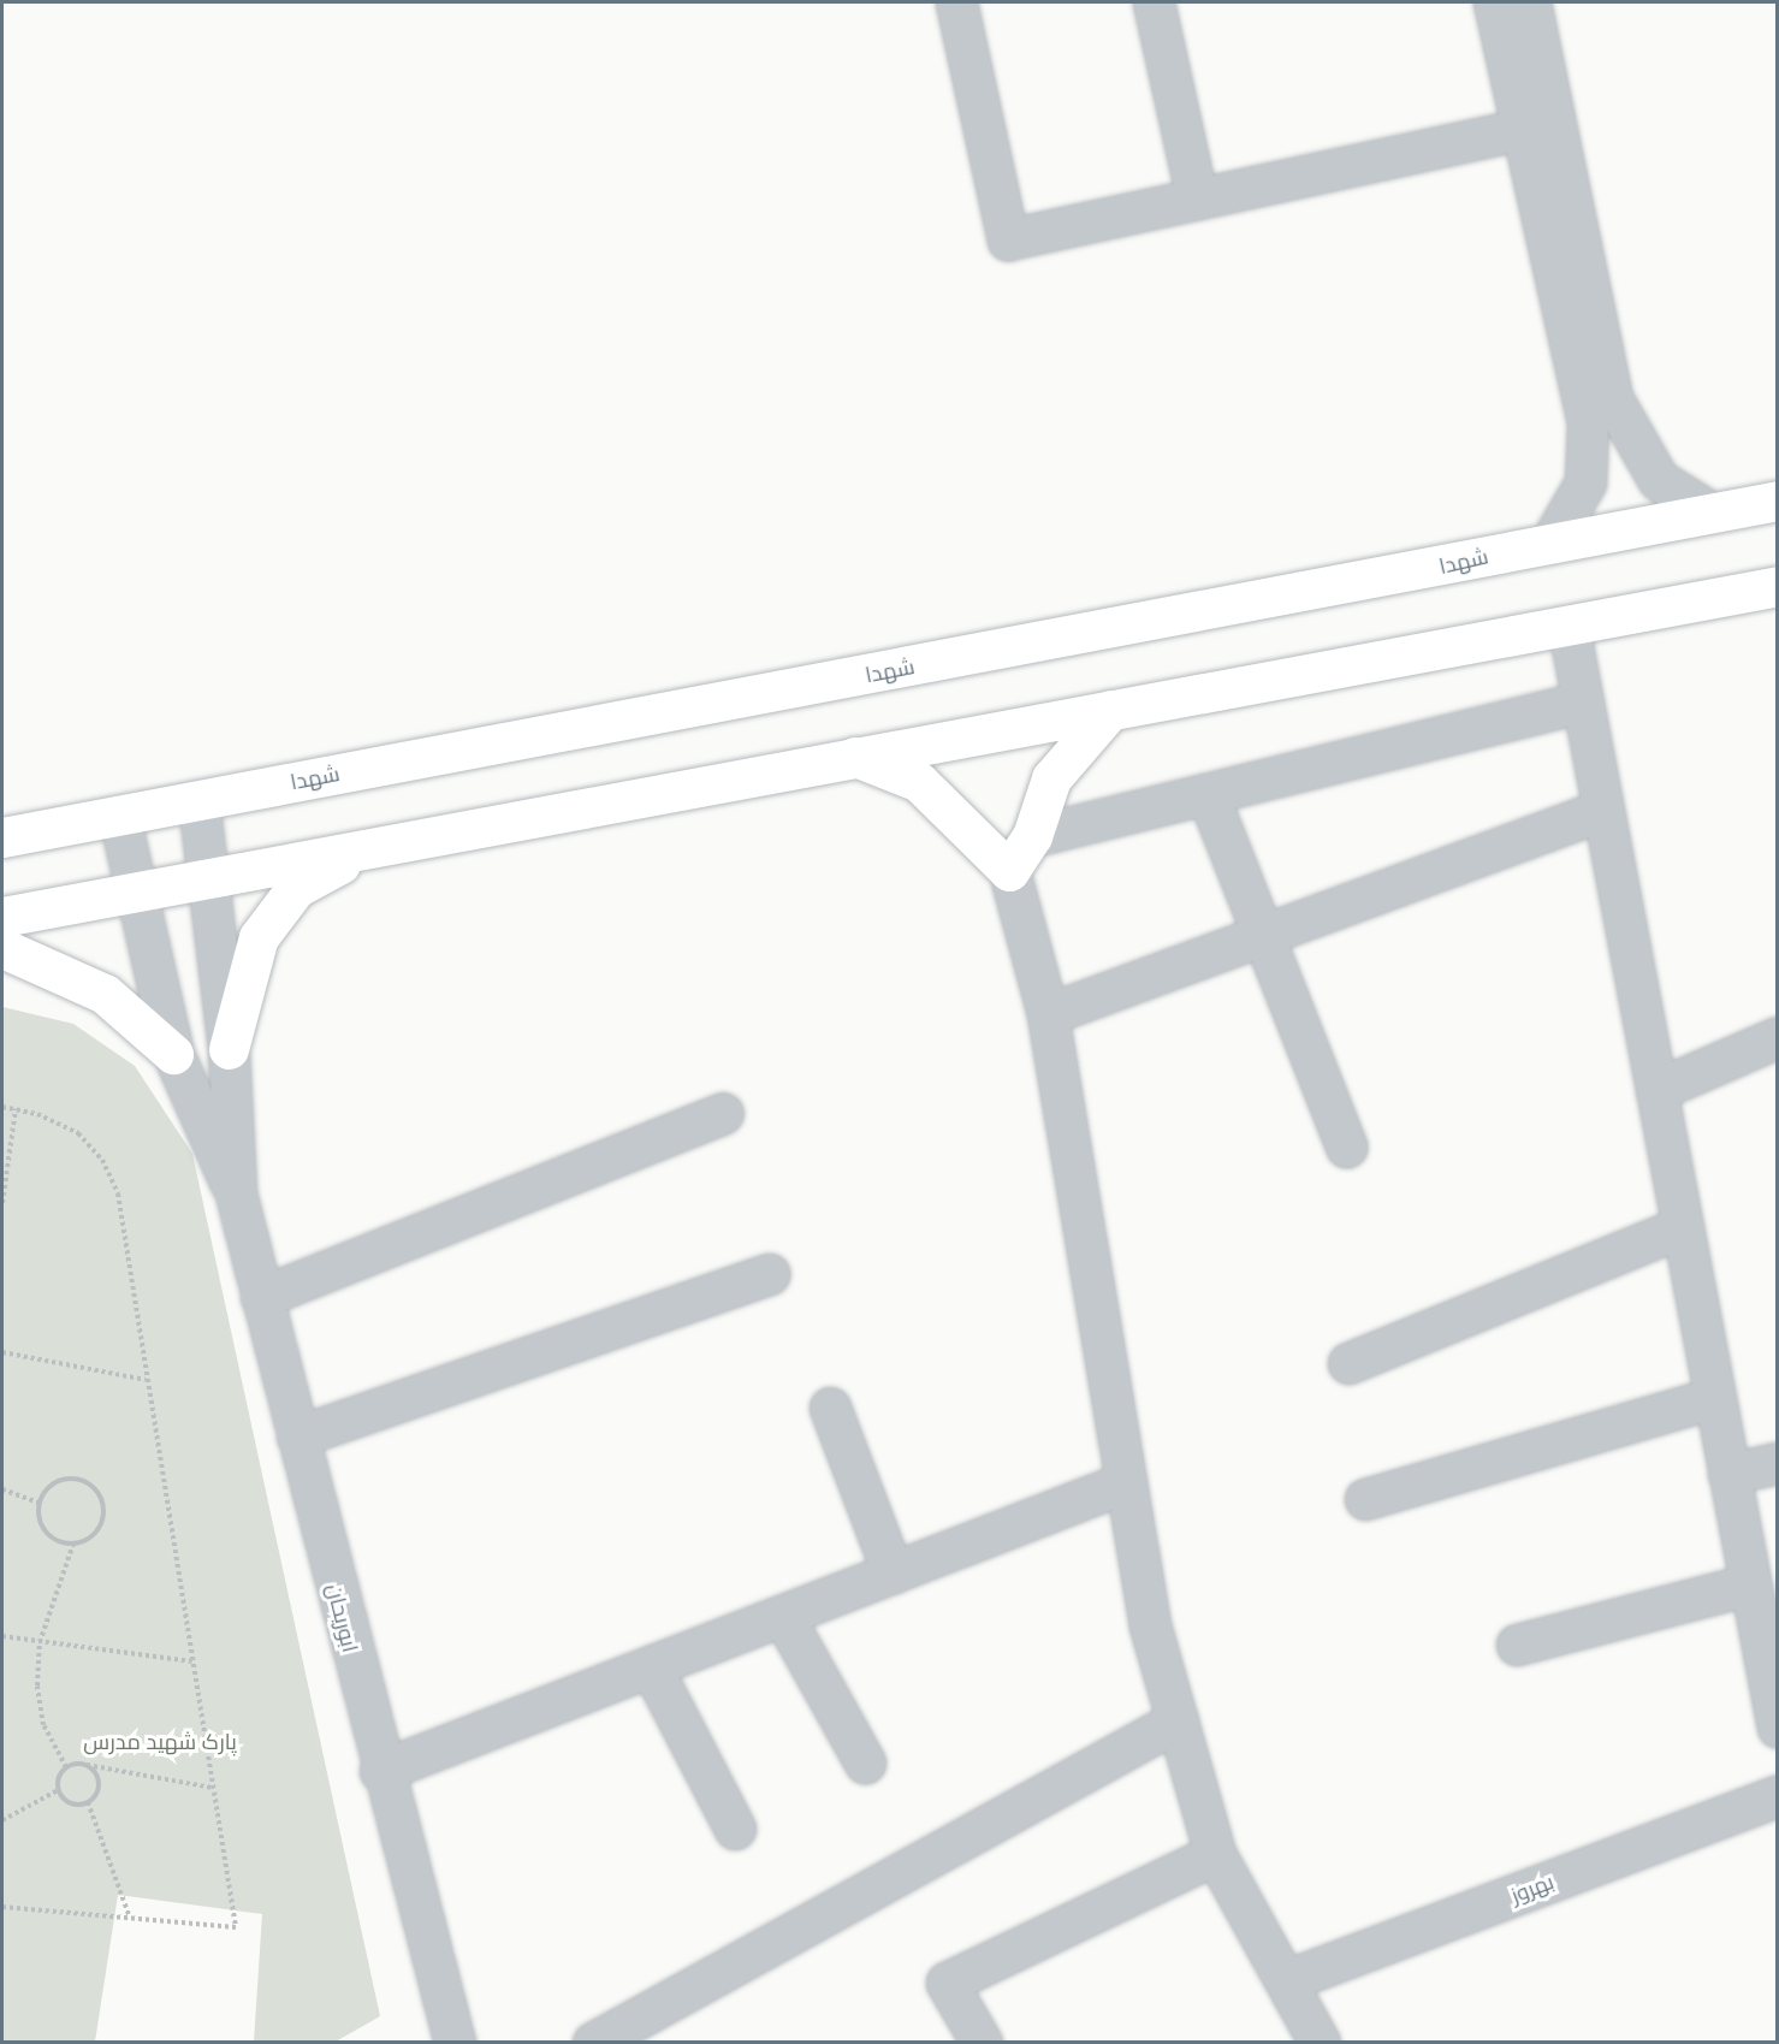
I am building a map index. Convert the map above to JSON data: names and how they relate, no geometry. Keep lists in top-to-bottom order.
{
  "streets": {
    "main road": ["شهدا"],
    "street": ["ابوریحان", "بهروز"]
  },
  "parks": ["پارک شهید مدرس"]
}
